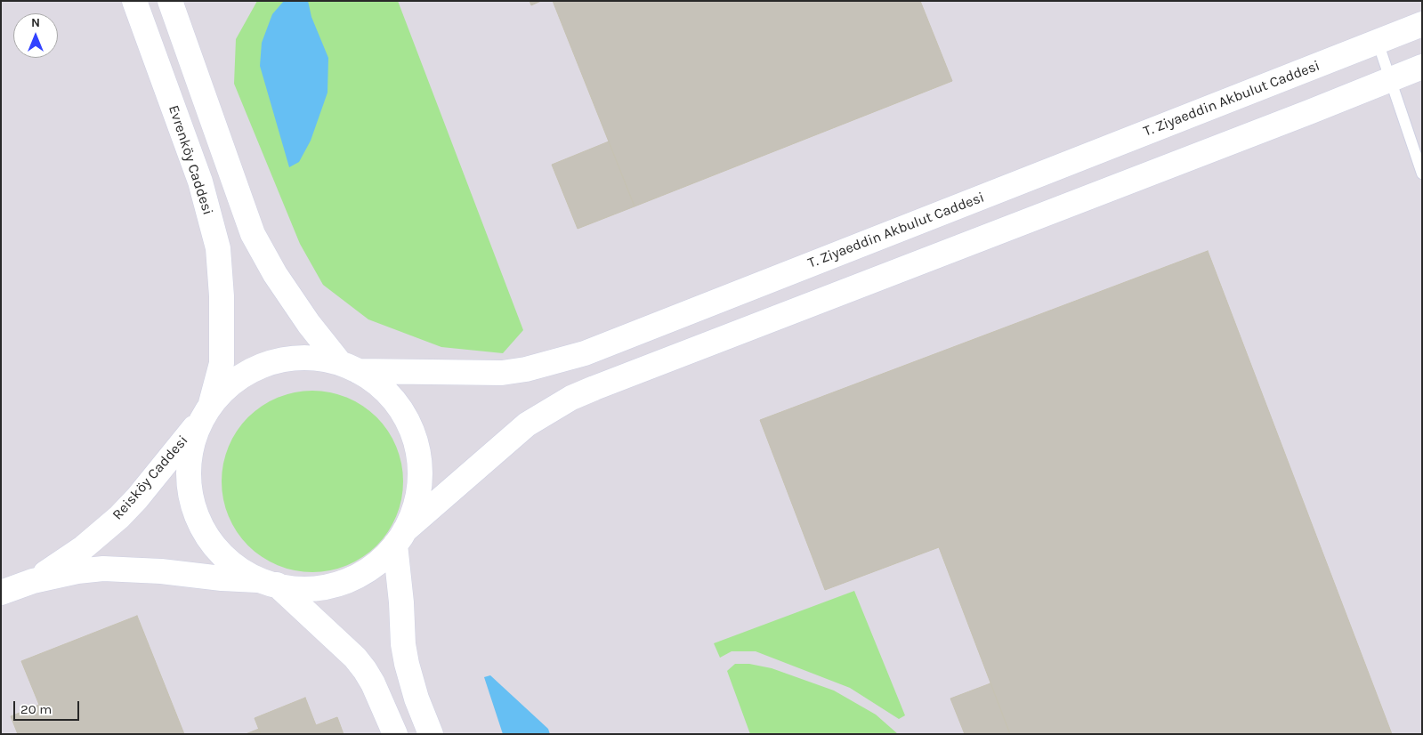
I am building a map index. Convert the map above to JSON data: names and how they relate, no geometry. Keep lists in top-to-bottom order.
{
  "streets": {
    "street": ["T. Ziyaeddin Akbulut Caddesi", "Evrenköy Caddesi", "Reisköy Caddesi"]
  },
  "crossings": [
    ["T. Ziyaeddin Akbulut Caddesi", "Evrenköy Caddesi"],
    ["T. Ziyaeddin Akbulut Caddesi", "Reisköy Caddesi"],
    ["Evrenköy Caddesi", "Reisköy Caddesi"]
  ],
  "scale_bar": "20 m",
  "north": "top"
}
